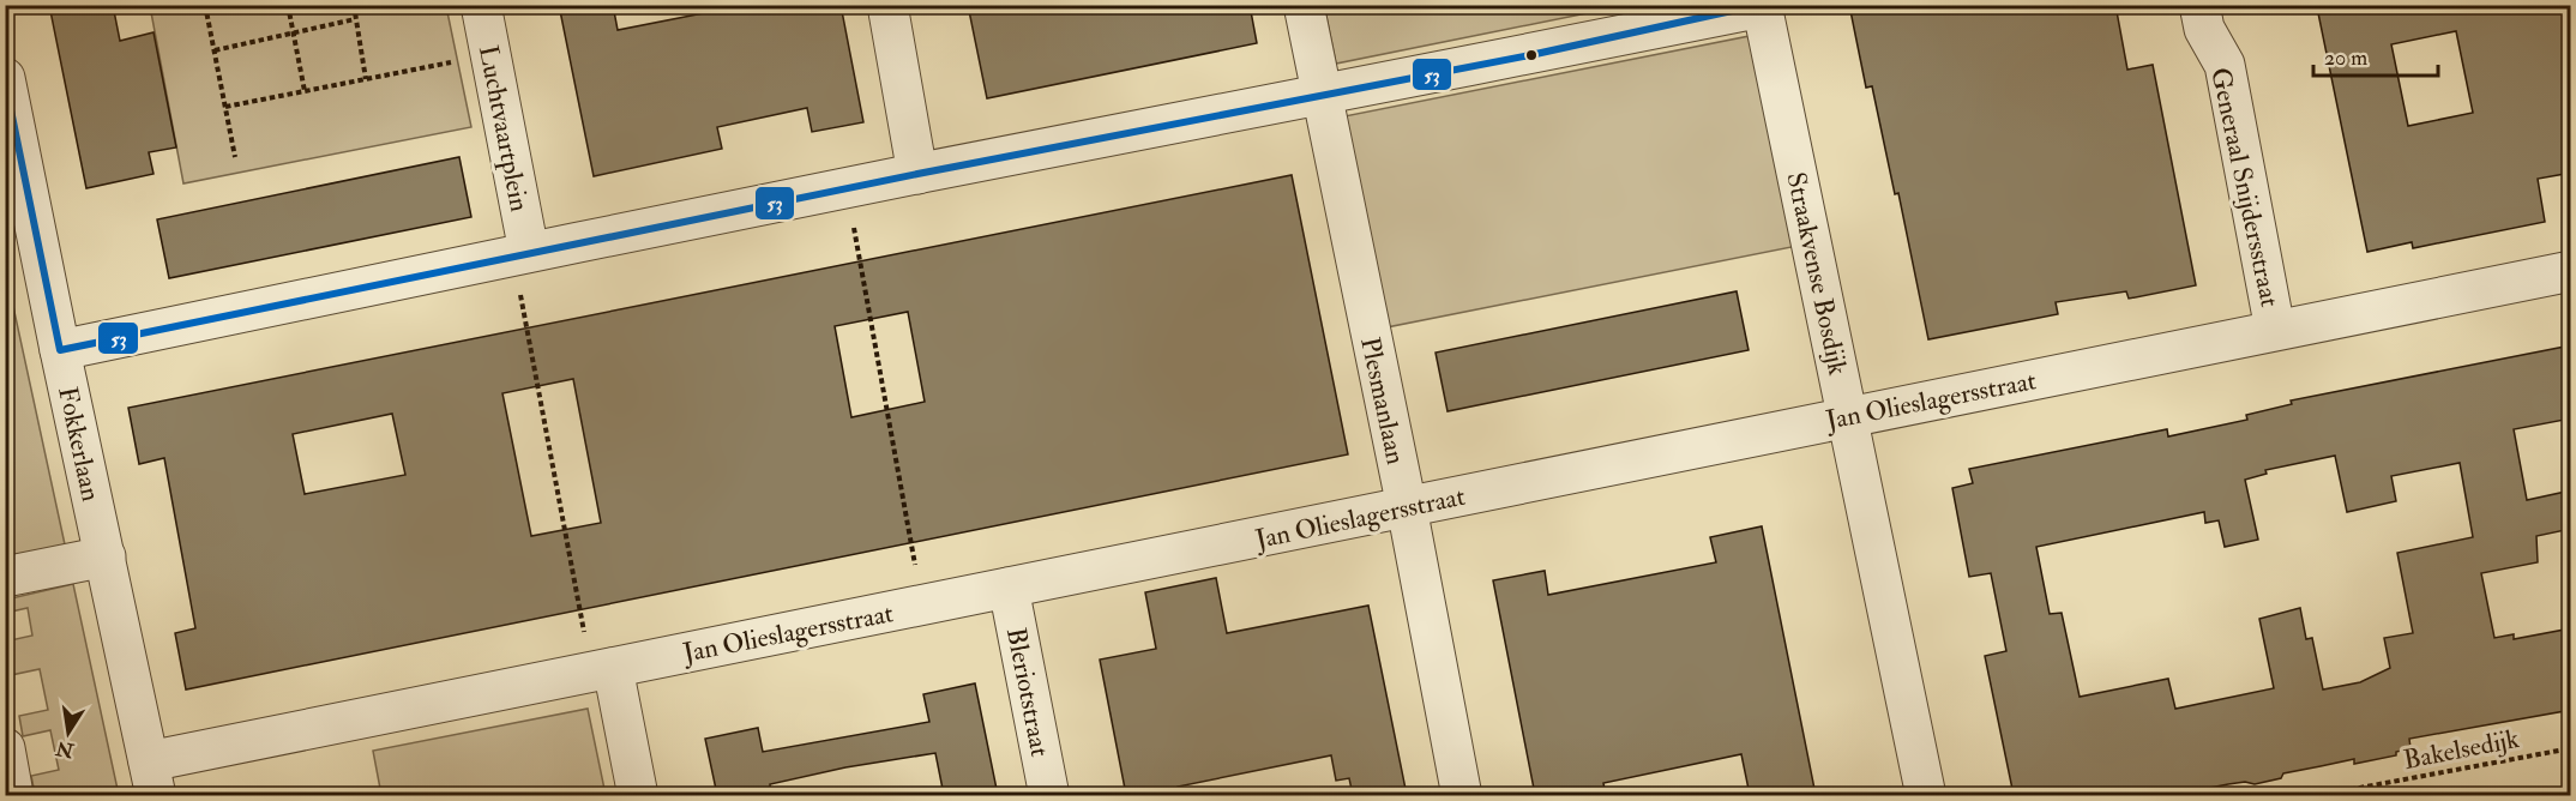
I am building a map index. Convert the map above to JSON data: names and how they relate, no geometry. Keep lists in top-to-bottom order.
{
  "streets": {
    "street": [
      "Luchtvaartplein",
      "Generaal Snijdersstraat",
      "Straakvense Bosdijk",
      "Jan Olieslagersstraat",
      "Plesmanlaan",
      "Fokkerlaan",
      "Bleriotstraat"
    ],
    "path": ["Bakelsedijk"]
  },
  "crossings": [
    ["Generaal Snijdersstraat", "Jan Olieslagersstraat"],
    ["Straakvense Bosdijk", "Jan Olieslagersstraat"],
    ["Jan Olieslagersstraat", "Plesmanlaan"],
    ["Jan Olieslagersstraat", "Fokkerlaan"],
    ["Jan Olieslagersstraat", "Bleriotstraat"]
  ],
  "lines": ["transit line 53"],
  "scale_bar": "20 m",
  "north": "bottom"
}
